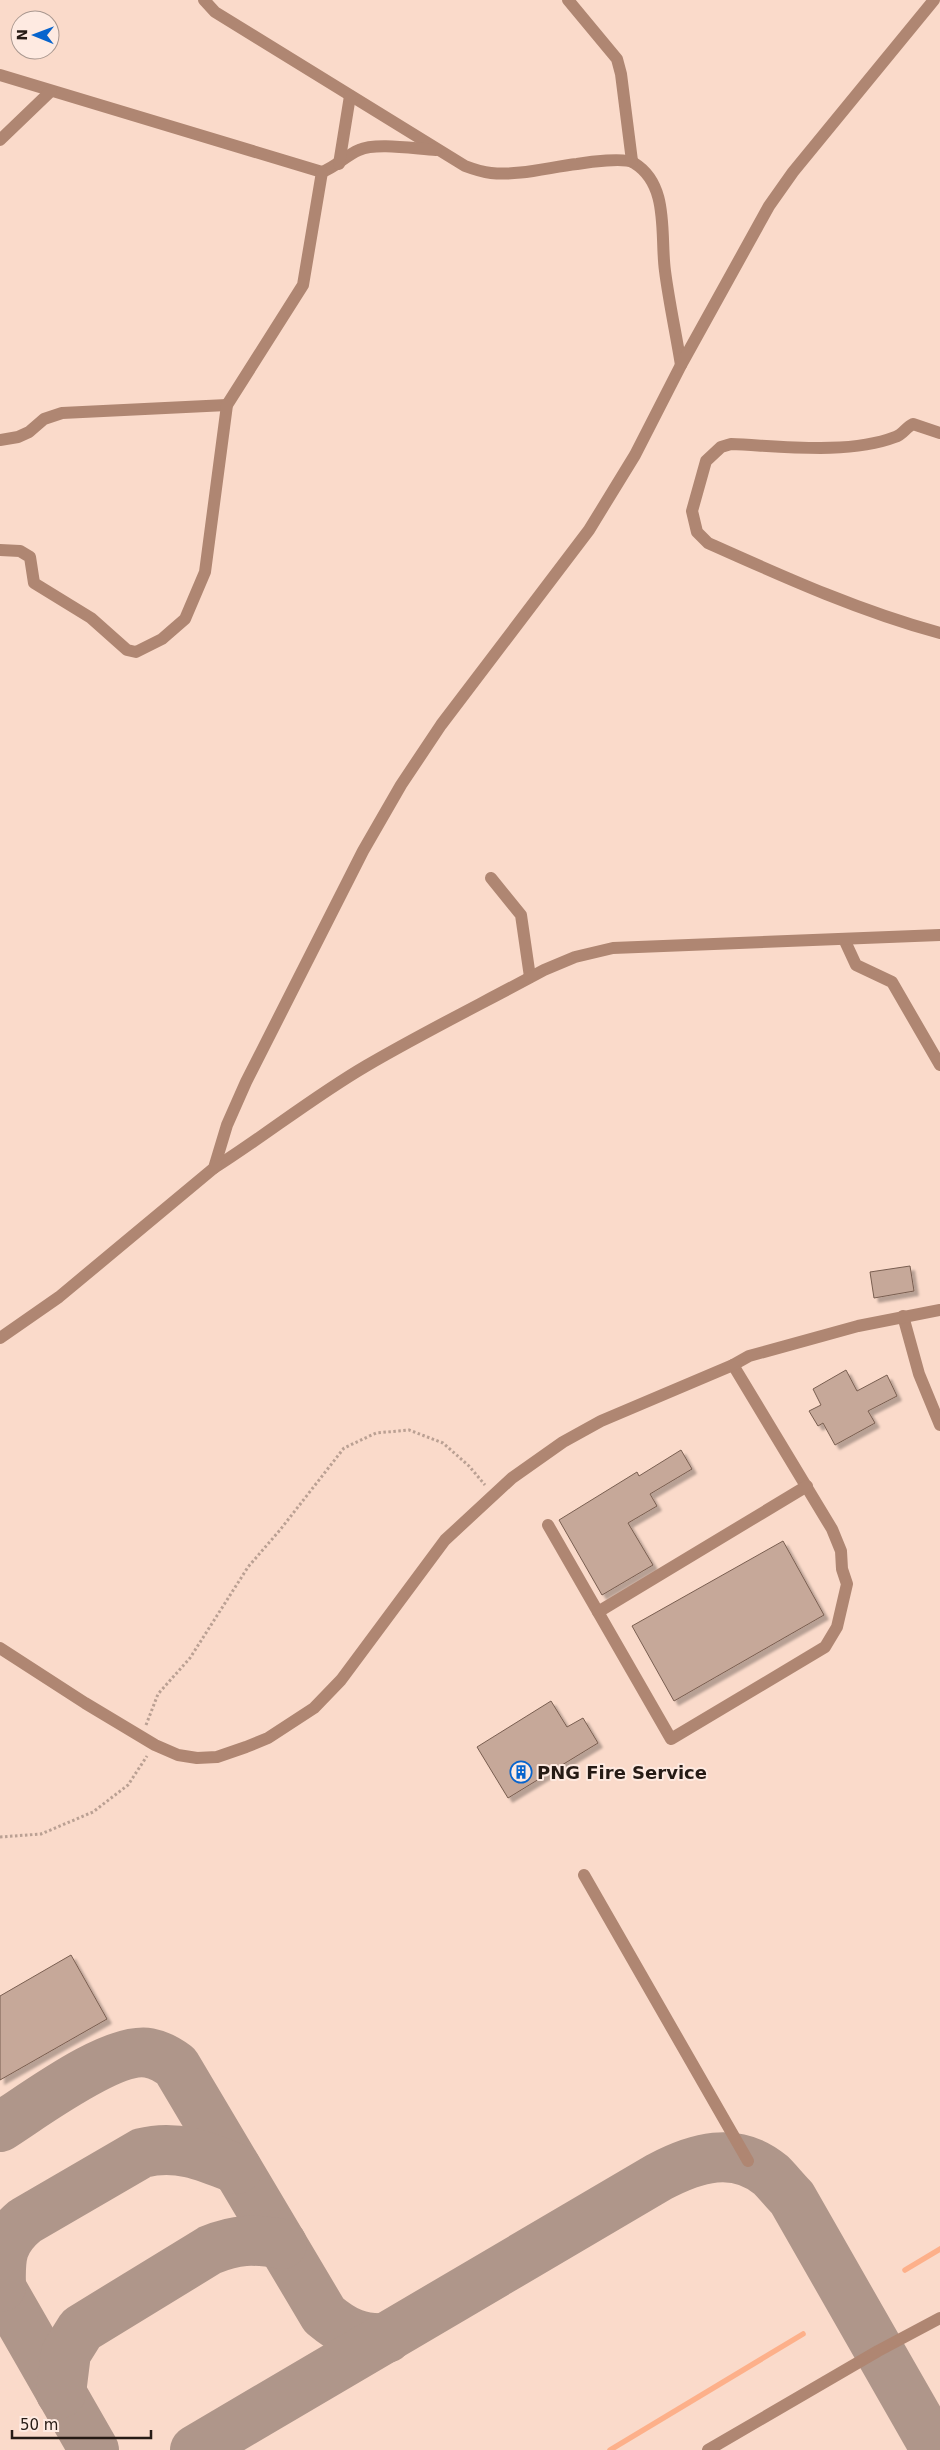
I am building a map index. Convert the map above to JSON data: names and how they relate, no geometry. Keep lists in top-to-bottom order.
{
  "places": {
    "building": ["PNG Fire Service"]
  },
  "scale_bar": "50 m",
  "north": "left"
}
